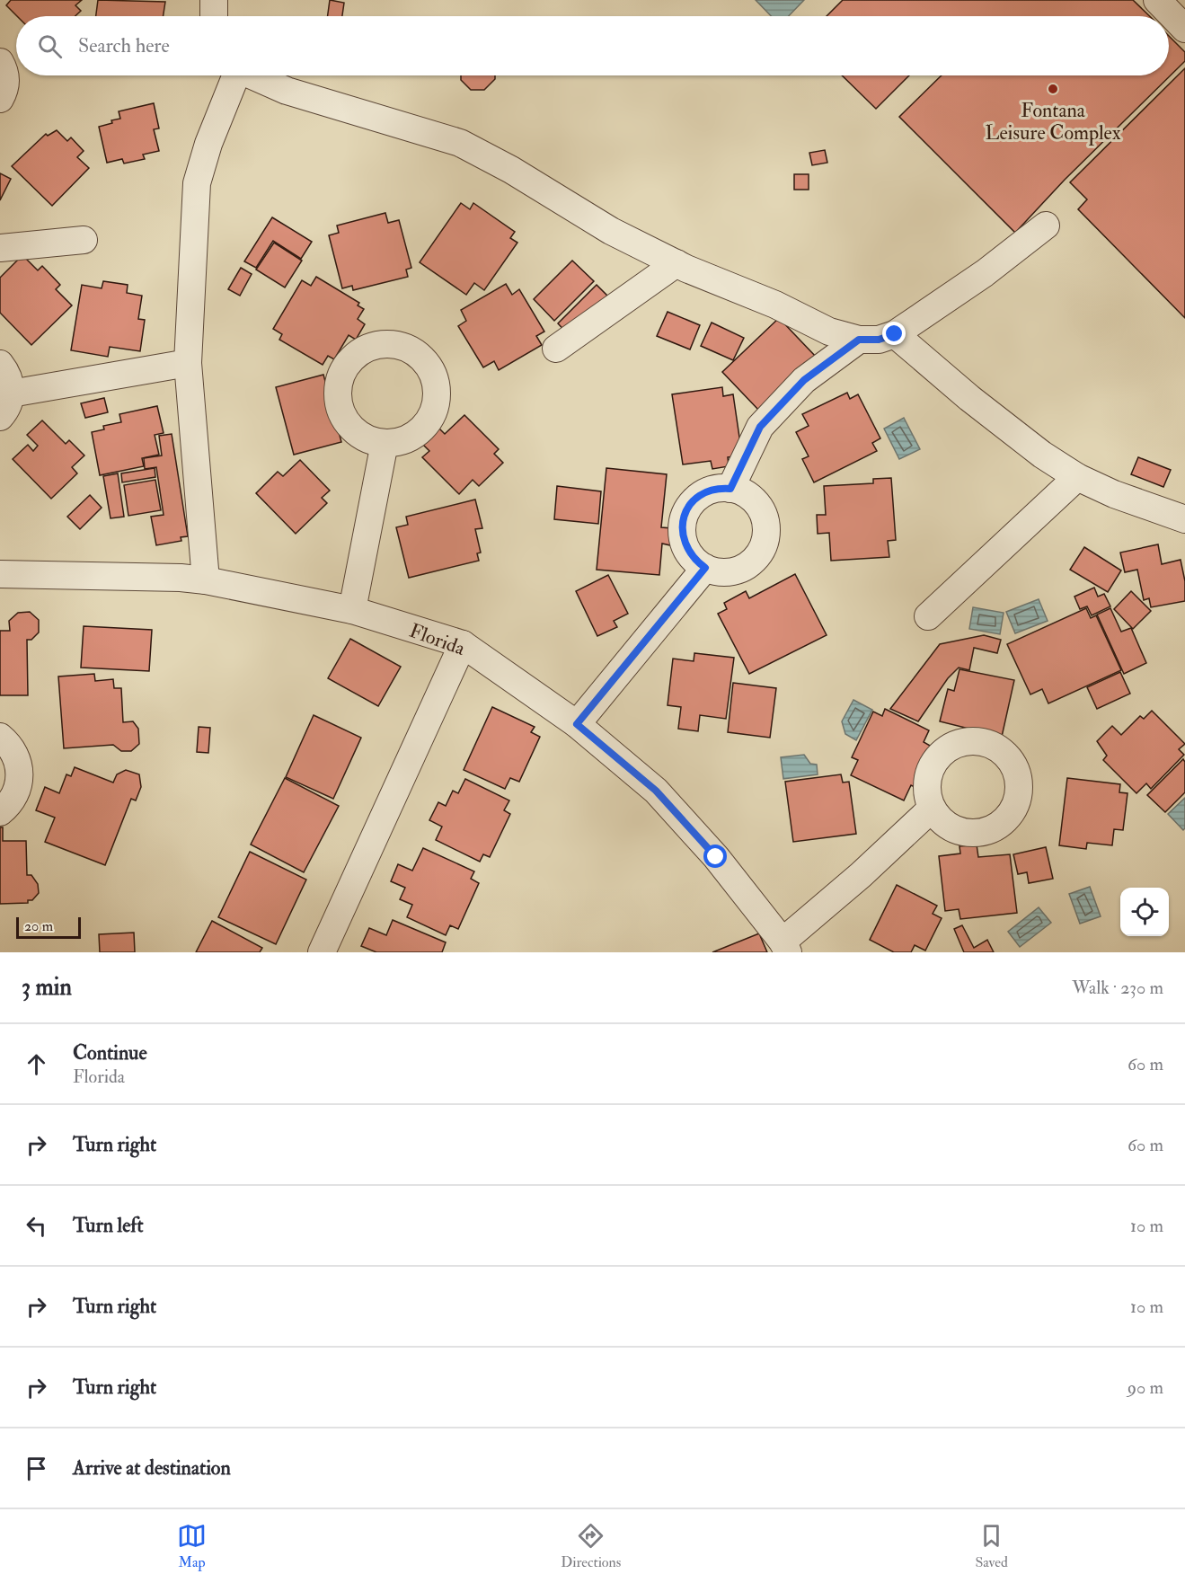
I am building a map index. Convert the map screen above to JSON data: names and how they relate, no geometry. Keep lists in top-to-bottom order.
{
  "streets": {
    "street": ["Florida"]
  },
  "places": ["Fontana Leisure Complex"],
  "scale_bar": "20 m",
  "page": {
    "search": "Search here",
    "scale": "20 m",
    "heading": ["3 min", "Walk · 230 m"],
    "list": [
      ["Continue", "Florida", "60 m"],
      ["Turn right", "60 m"],
      ["Turn left", "10 m"],
      ["Turn right", "10 m"],
      ["Turn right", "90 m"],
      "Arrive at destination"
    ],
    "nav": ["Map", "Directions", "Saved"]
  }
}
